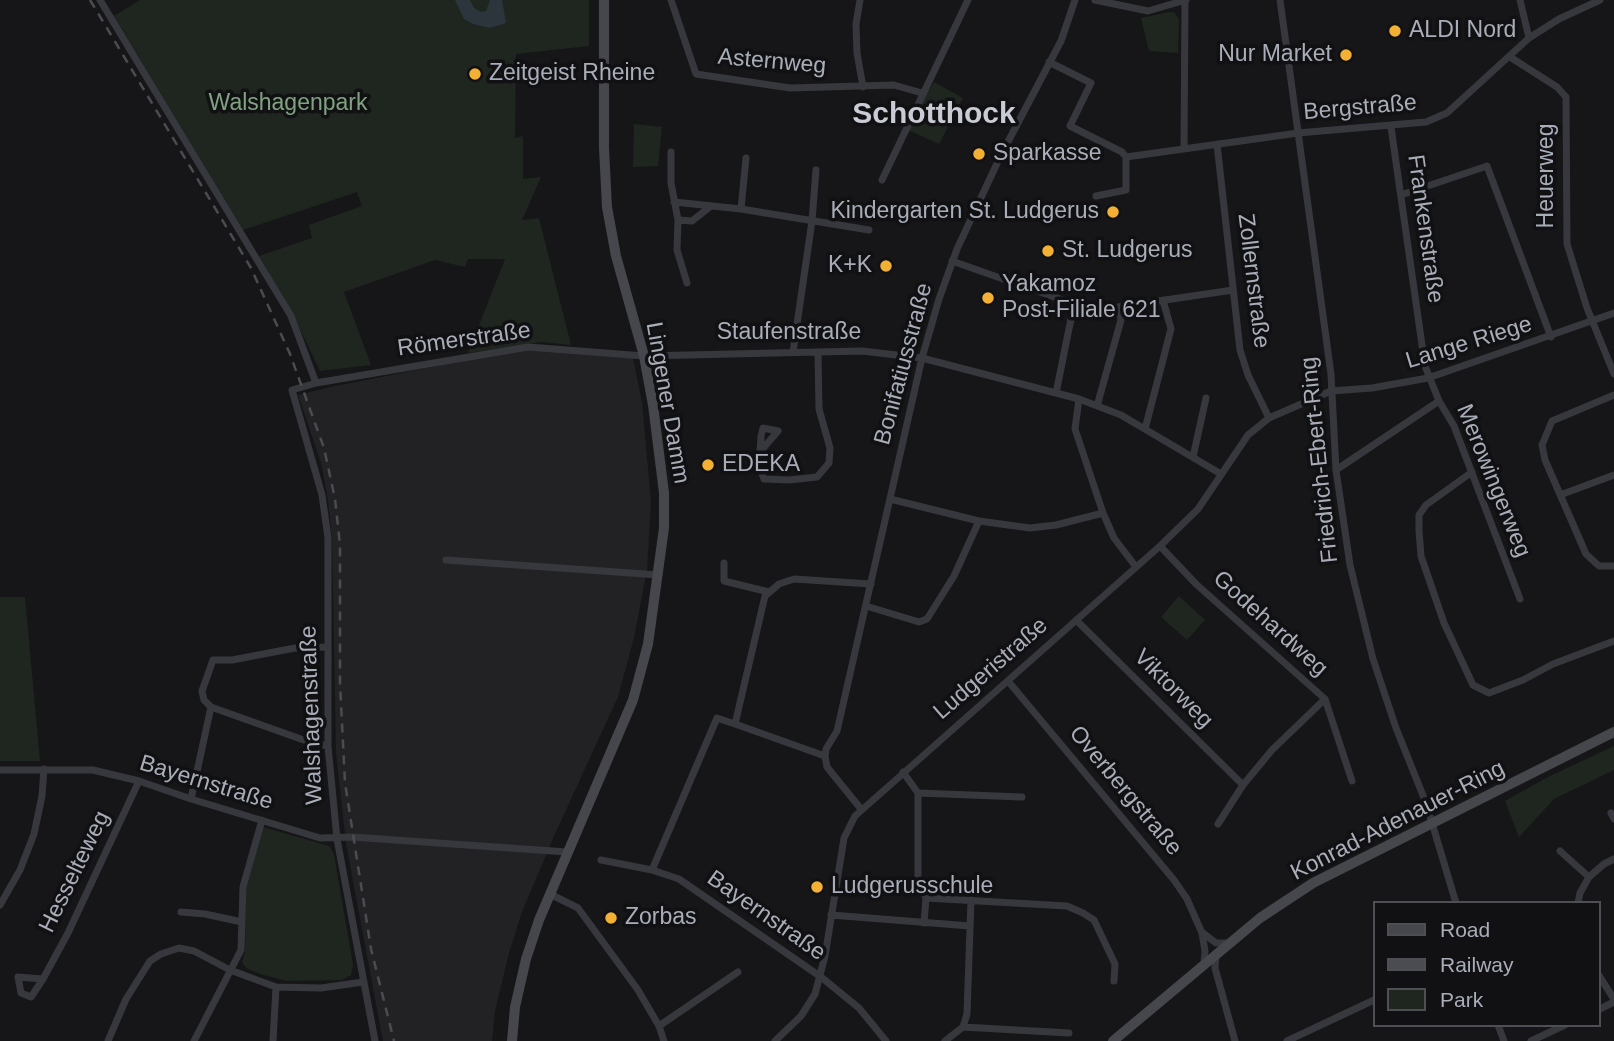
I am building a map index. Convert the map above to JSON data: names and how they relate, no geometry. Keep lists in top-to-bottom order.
{
  "streets": {
    "main road": ["Lingener Damm", "Konrad-Adenauer-Ring"],
    "street": [
      "Asternweg",
      "Bergstraße",
      "Heuerweg",
      "Frankenstraße",
      "Zollernstraße",
      "Staufenstraße",
      "Römerstraße",
      "Lange Riege",
      "Bonifatiusstraße",
      "Friedrich-Ebert-Ring",
      "Merowingerweg",
      "Godehardweg",
      "Ludgeristraße",
      "Viktorweg",
      "Walshagenstraße",
      "Bayernstraße",
      "Overbergstraße",
      "Hesselteweg"
    ]
  },
  "crossings": [
    ["Bergstraße", "Heuerweg"],
    ["Bergstraße", "Frankenstraße"],
    ["Bergstraße", "Zollernstraße"],
    ["Bergstraße", "Friedrich-Ebert-Ring"],
    ["Heuerweg", "Lange Riege"],
    ["Frankenstraße", "Lange Riege"],
    ["Frankenstraße", "Merowingerweg"],
    ["Zollernstraße", "Ludgeristraße"],
    ["Staufenstraße", "Römerstraße"],
    ["Staufenstraße", "Bonifatiusstraße"],
    ["Staufenstraße", "Lingener Damm"],
    ["Staufenstraße", "Ludgeristraße"],
    ["Römerstraße", "Lingener Damm"],
    ["Römerstraße", "Walshagenstraße"],
    ["Lange Riege", "Friedrich-Ebert-Ring"],
    ["Lange Riege", "Merowingerweg"],
    ["Lange Riege", "Ludgeristraße"],
    ["Lingener Damm", "Bayernstraße"],
    ["Friedrich-Ebert-Ring", "Ludgeristraße"],
    ["Friedrich-Ebert-Ring", "Konrad-Adenauer-Ring"],
    ["Godehardweg", "Ludgeristraße"],
    ["Ludgeristraße", "Viktorweg"],
    ["Ludgeristraße", "Bayernstraße"],
    ["Ludgeristraße", "Overbergstraße"],
    ["Walshagenstraße", "Bayernstraße"],
    ["Bayernstraße", "Hesselteweg"],
    ["Overbergstraße", "Konrad-Adenauer-Ring"]
  ],
  "districts": ["Schotthock"],
  "parks": ["Walshagenpark"],
  "places": [
    "ALDI Nord",
    "Nur Market",
    "Zeitgeist Rheine",
    "Sparkasse",
    "Kindergarten St. Ludgerus",
    "St. Ludgerus",
    "K+K",
    "Yakamoz Post-Filiale 621",
    "EDEKA",
    "Ludgerusschule",
    "Zorbas"
  ],
  "legend": ["Road", "Railway", "Park"]
}
